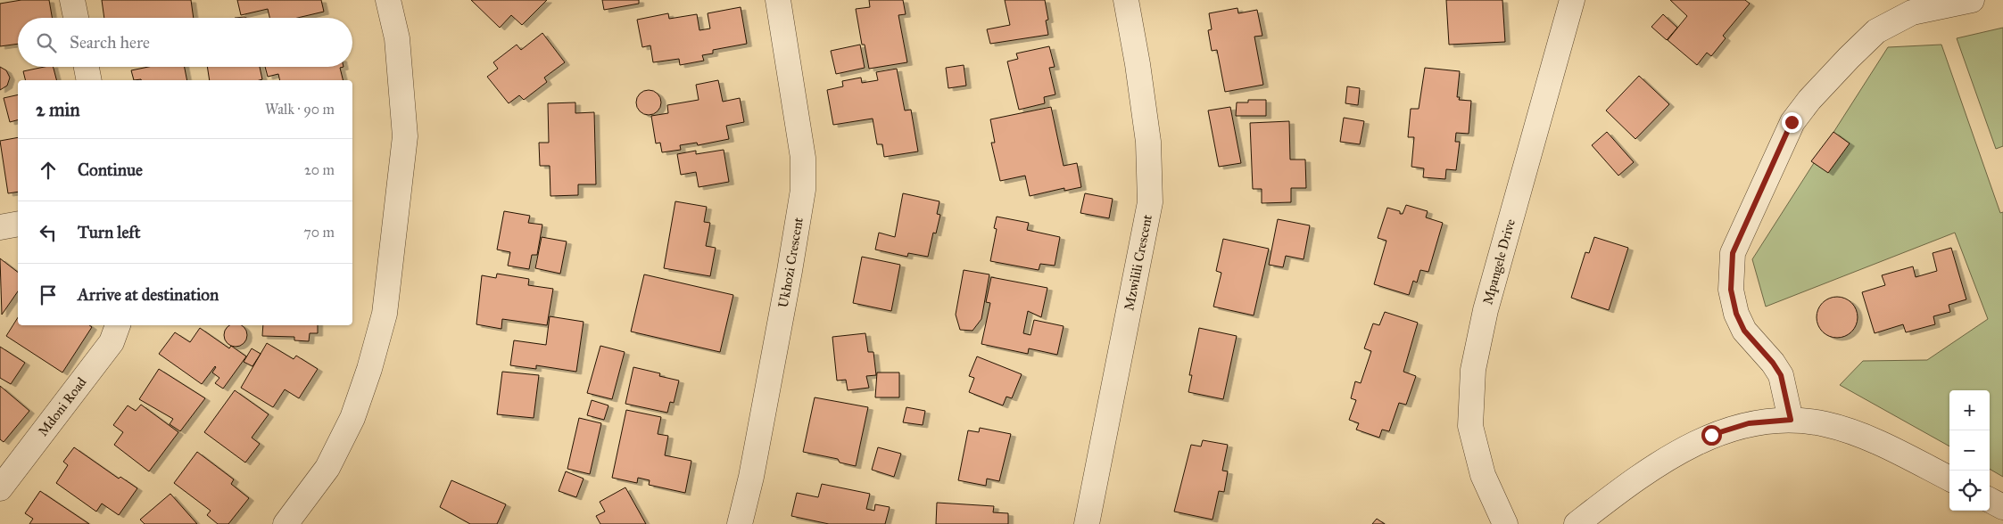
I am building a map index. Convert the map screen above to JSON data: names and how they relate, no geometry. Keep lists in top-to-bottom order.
{
  "streets": {
    "street": [
      "Mpangele Drive",
      "Ukhozi Crescent",
      "Mzwilili Crescent",
      "Mdoni Road"
    ]
  },
  "page": {
    "search": "Search here",
    "heading": ["2 min", "Walk · 90 m"],
    "list": [
      ["Continue", "20 m"],
      ["Turn left", "70 m"],
      "Arrive at destination"
    ],
    "map_buttons": ["+", "−"]
  }
}
